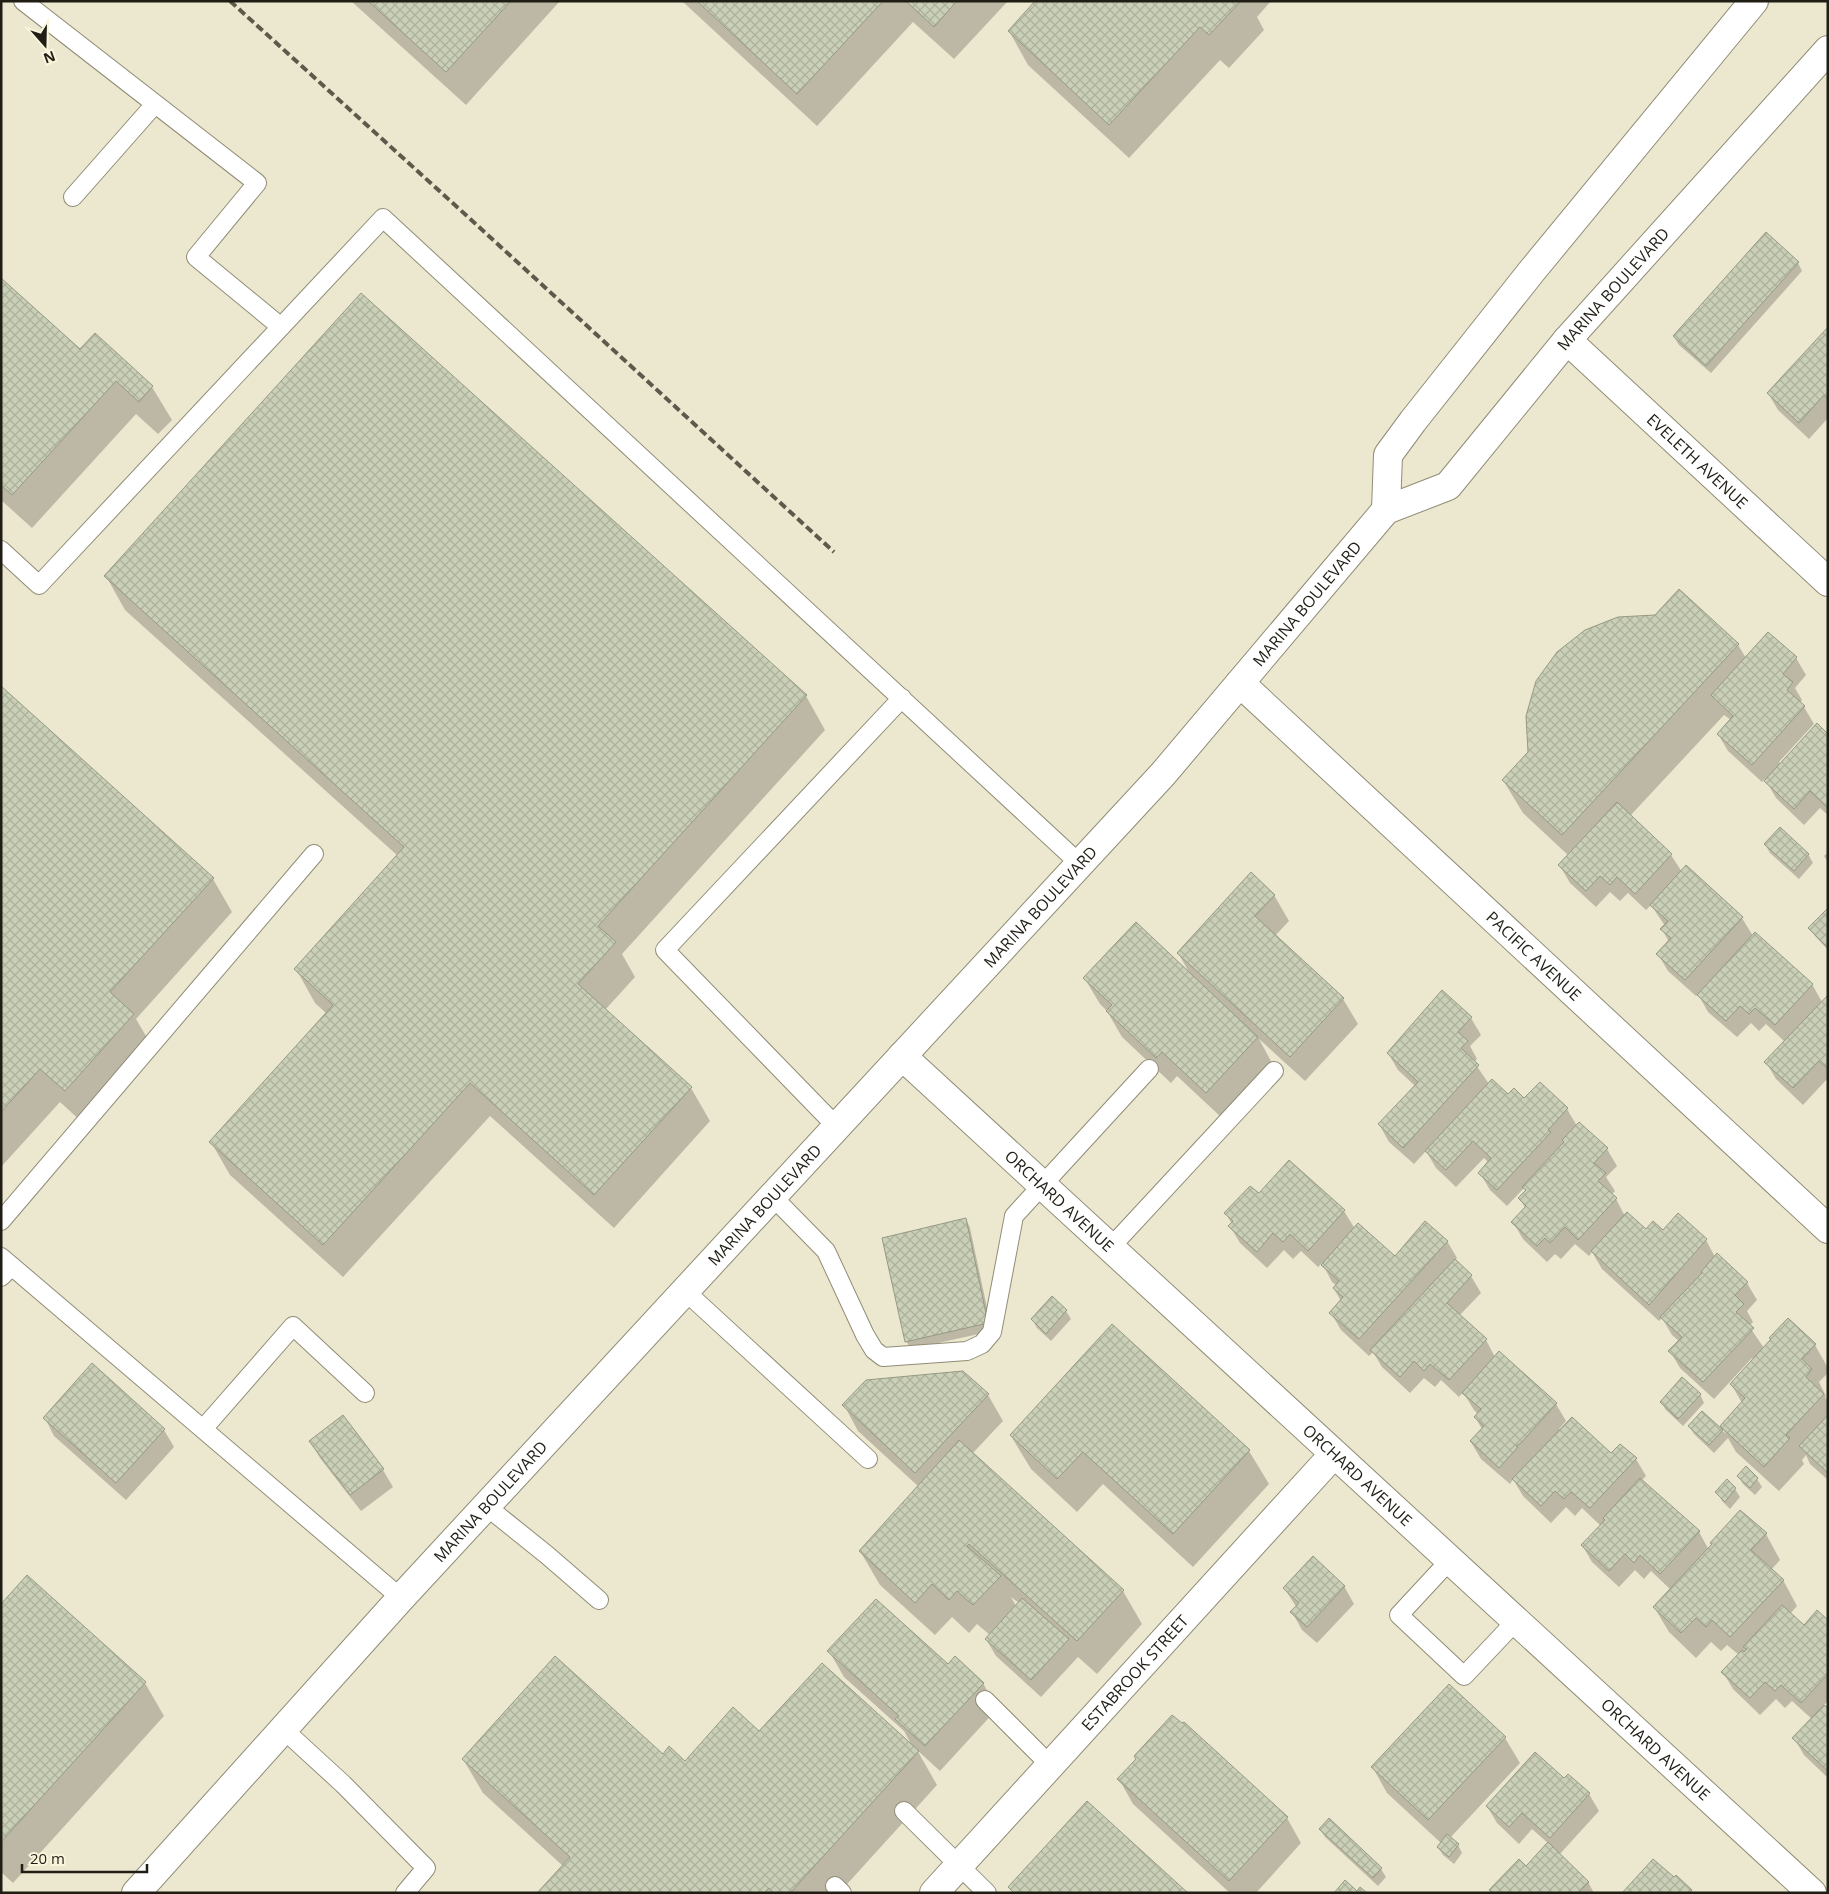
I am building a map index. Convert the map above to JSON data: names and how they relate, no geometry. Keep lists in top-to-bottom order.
{
  "streets": {
    "main road": [
      "MARINA BOULEVARD",
      "EVELETH AVENUE",
      "PACIFIC AVENUE",
      "ORCHARD AVENUE",
      "ESTABROOK STREET"
    ]
  },
  "crossings": [
    ["MARINA BOULEVARD", "EVELETH AVENUE"],
    ["MARINA BOULEVARD", "PACIFIC AVENUE"],
    ["MARINA BOULEVARD", "ORCHARD AVENUE"],
    ["ORCHARD AVENUE", "ESTABROOK STREET"]
  ],
  "scale_bar": "20 m",
  "north": "bottom"
}
